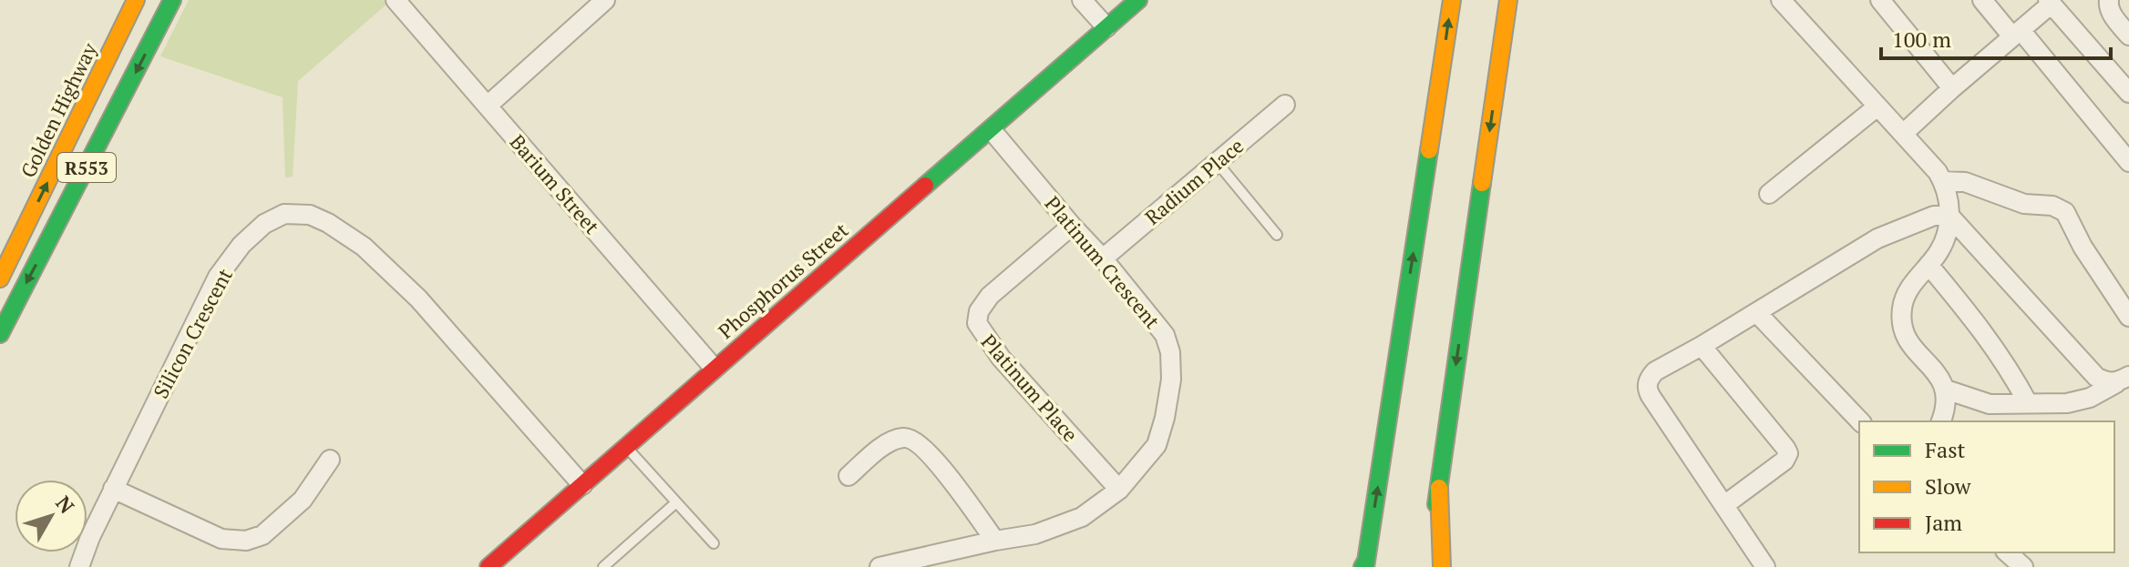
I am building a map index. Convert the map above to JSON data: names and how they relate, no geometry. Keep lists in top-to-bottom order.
{
  "streets": {
    "main road": ["Golden Highway", "R553", "Phosphorus Street"],
    "street": [
      "Radium Place",
      "Barium Street",
      "Platinum Crescent",
      "Silicon Crescent",
      "Platinum Place"
    ]
  },
  "crossings": [
    ["Radium Place", "Platinum Crescent"],
    ["Barium Street", "Phosphorus Street"],
    ["Platinum Crescent", "Phosphorus Street"],
    ["Platinum Crescent", "Platinum Place"],
    ["Phosphorus Street", "Silicon Crescent"]
  ],
  "legend": ["Fast", "Slow", "Jam"],
  "scale_bar": "100 m",
  "north": "top right"
}
